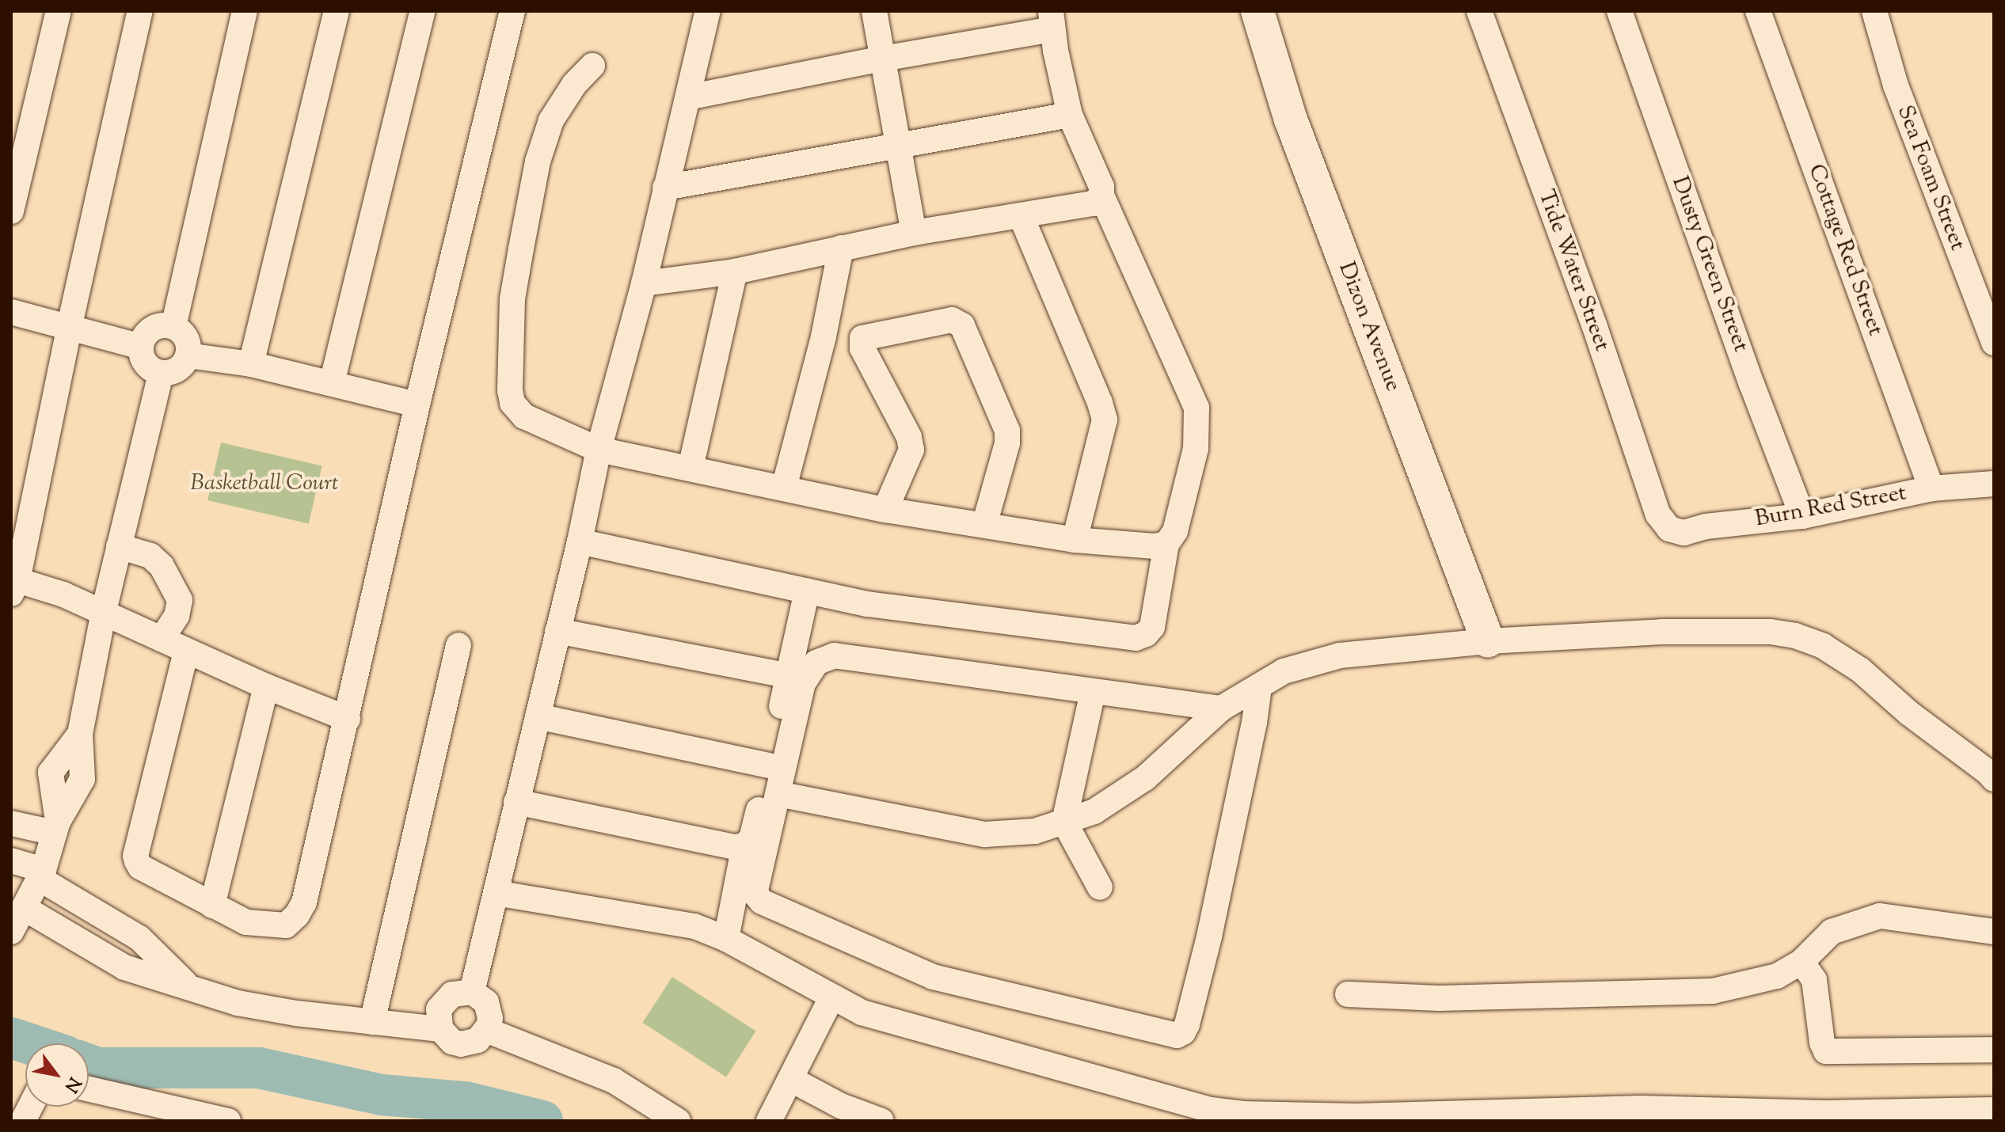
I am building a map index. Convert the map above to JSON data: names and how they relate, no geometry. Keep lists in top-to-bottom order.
{
  "streets": {
    "street": [
      "Sea Foam Street",
      "Cottage Red Street",
      "Dusty Green Street",
      "Tide Water Street",
      "Dizon Avenue",
      "Burn Red Street"
    ]
  },
  "crossings": [
    ["Cottage Red Street", "Burn Red Street"],
    ["Dusty Green Street", "Burn Red Street"],
    ["Tide Water Street", "Burn Red Street"]
  ],
  "parks": ["Basketball Court"],
  "north": "bottom right"
}
